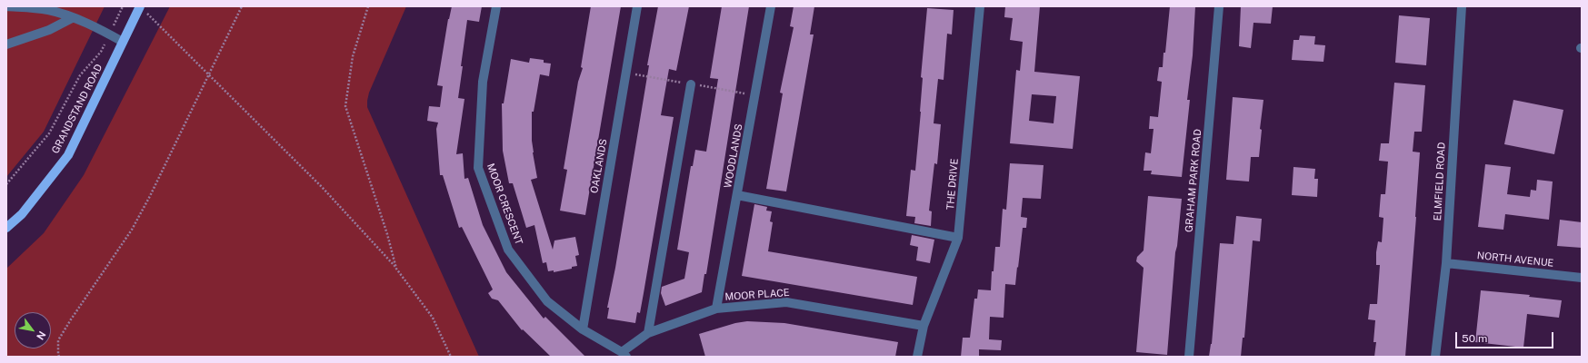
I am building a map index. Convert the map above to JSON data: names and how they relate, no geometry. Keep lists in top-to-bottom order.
{
  "streets": {
    "main road": ["GRANDSTAND ROAD"],
    "street": [
      "WOODLANDS",
      "OAKLANDS",
      "GRAHAM PARK ROAD",
      "ELMFIELD ROAD",
      "THE DRIVE",
      "MOOR CRESCENT",
      "NORTH AVENUE",
      "MOOR PLACE"
    ]
  },
  "crossings": [
    ["WOODLANDS", "MOOR PLACE"],
    ["OAKLANDS", "MOOR CRESCENT"],
    ["ELMFIELD ROAD", "NORTH AVENUE"],
    ["THE DRIVE", "MOOR PLACE"],
    ["MOOR CRESCENT", "MOOR PLACE"]
  ],
  "scale_bar": "50 m",
  "north": "bottom right"
}
